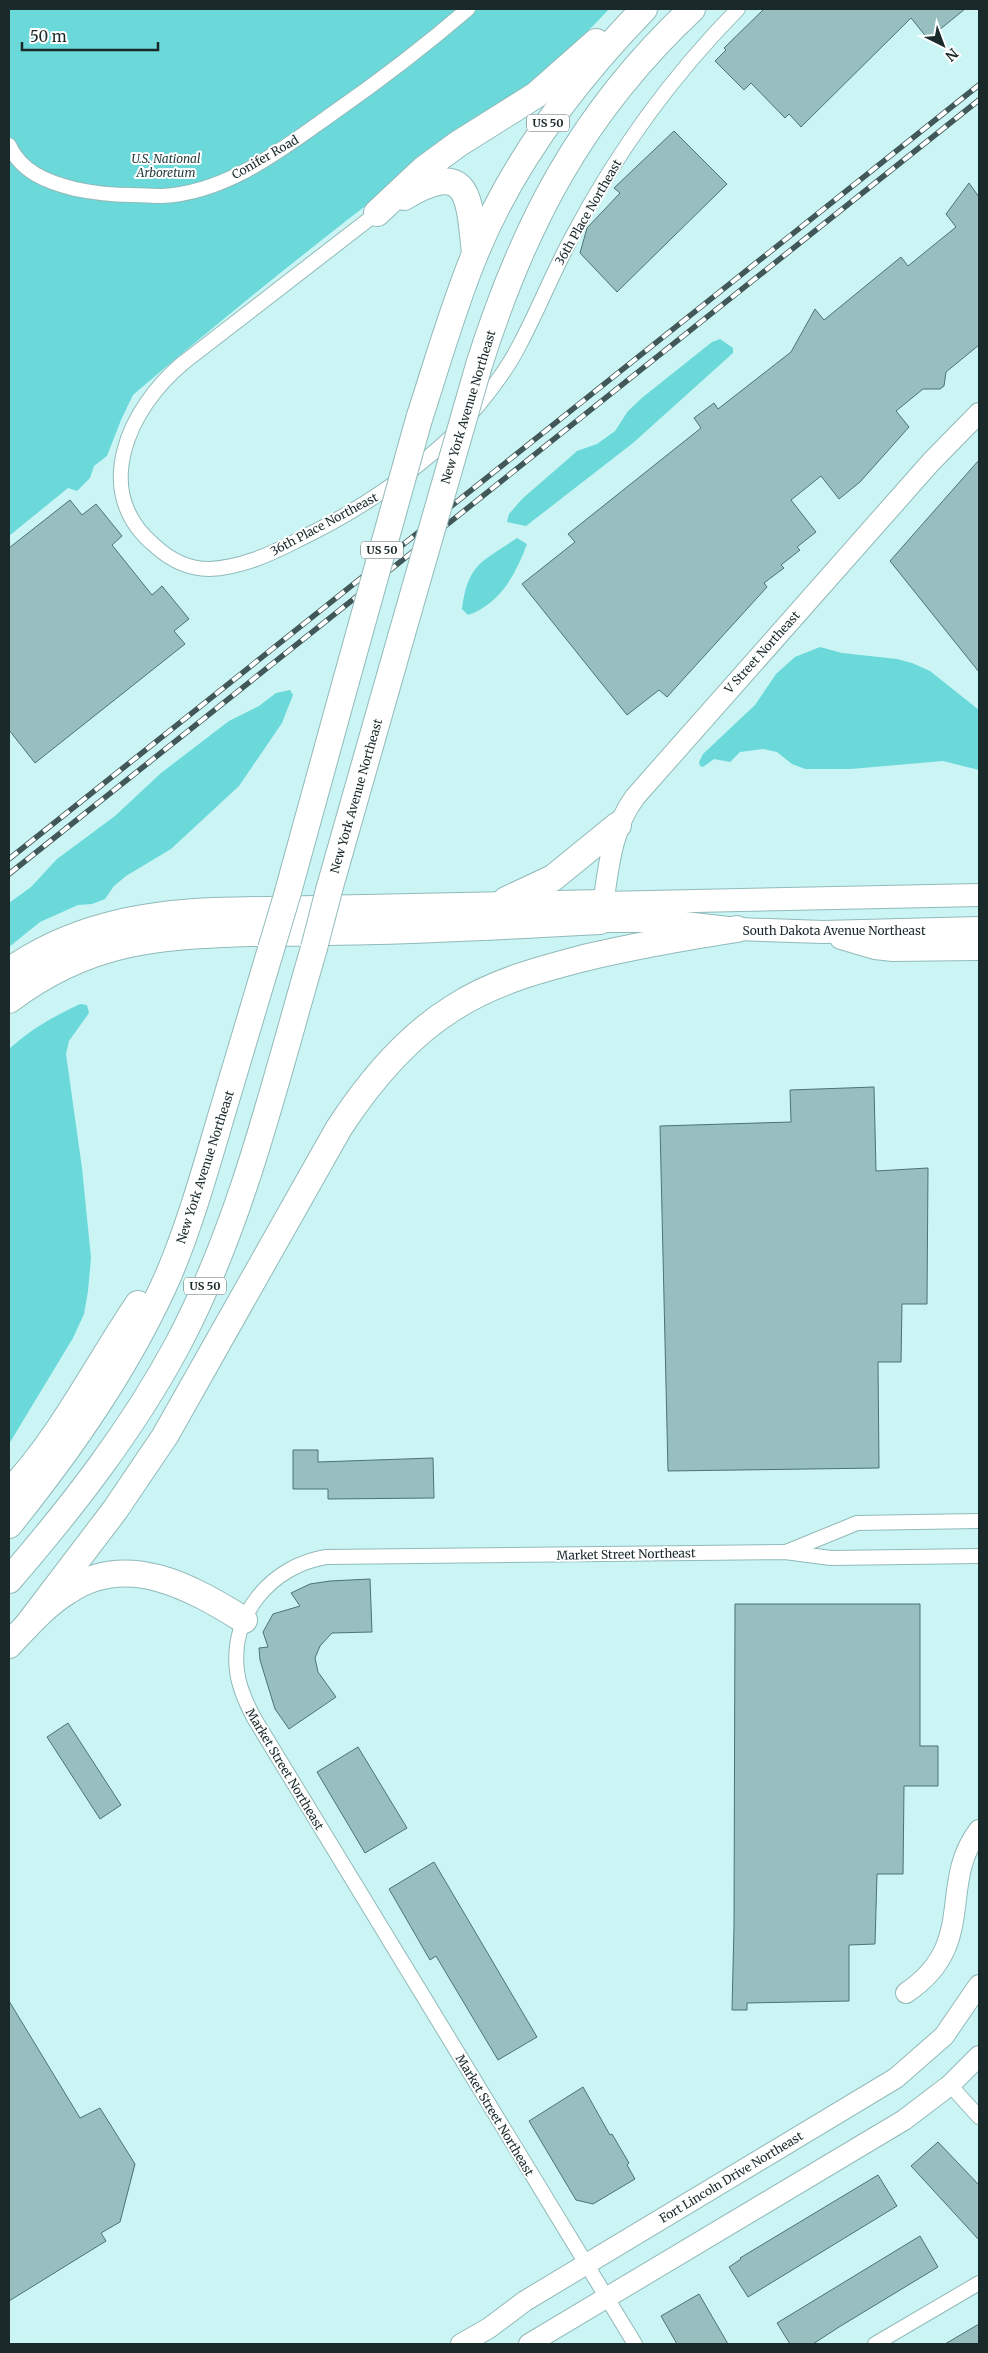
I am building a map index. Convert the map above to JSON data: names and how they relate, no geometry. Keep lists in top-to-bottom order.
{
  "streets": {
    "highway": ["US 50", "New York Avenue Northeast"],
    "main road": ["South Dakota Avenue Northeast"],
    "street": [
      "Conifer Road",
      "36th Place Northeast",
      "V Street Northeast",
      "Market Street Northeast",
      "Fort Lincoln Drive Northeast"
    ]
  },
  "crossings": [
    ["V Street Northeast", "South Dakota Avenue Northeast"],
    ["Market Street Northeast", "Fort Lincoln Drive Northeast"]
  ],
  "parks": ["U.S. National Arboretum"],
  "scale_bar": "50 m",
  "north": "bottom right"
}
